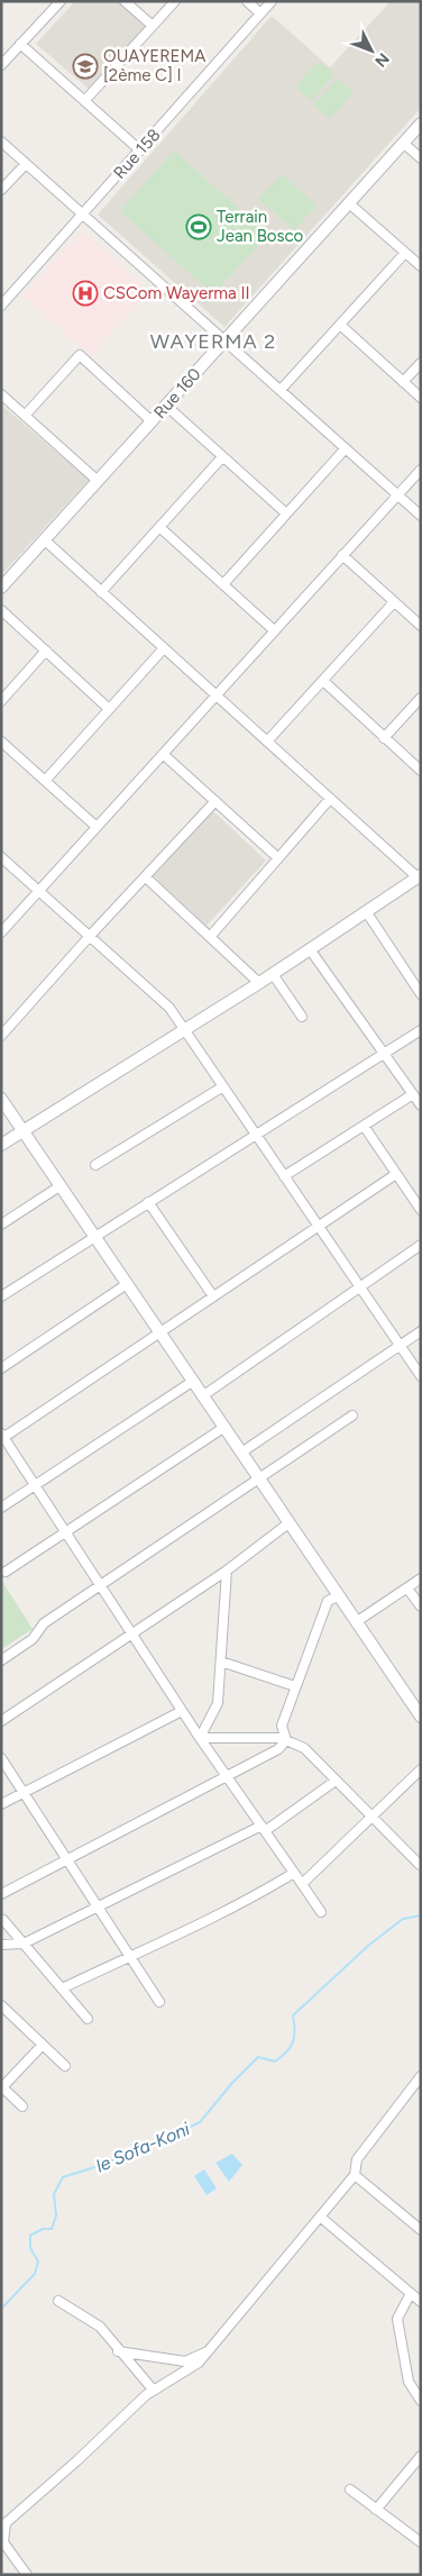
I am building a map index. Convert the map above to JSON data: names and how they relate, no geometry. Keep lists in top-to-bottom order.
{
  "streets": {
    "street": ["Rue 158", "Rue 160"]
  },
  "districts": ["WAYERMA 2"],
  "water": ["le Sofa-Koni"],
  "places": {
    "school or university": ["OUAYEREMA [2ème C] I"],
    "sports": ["Terrain Jean Bosco"],
    "hospital": ["CSCom Wayerma II"]
  },
  "north": "bottom right"
}
